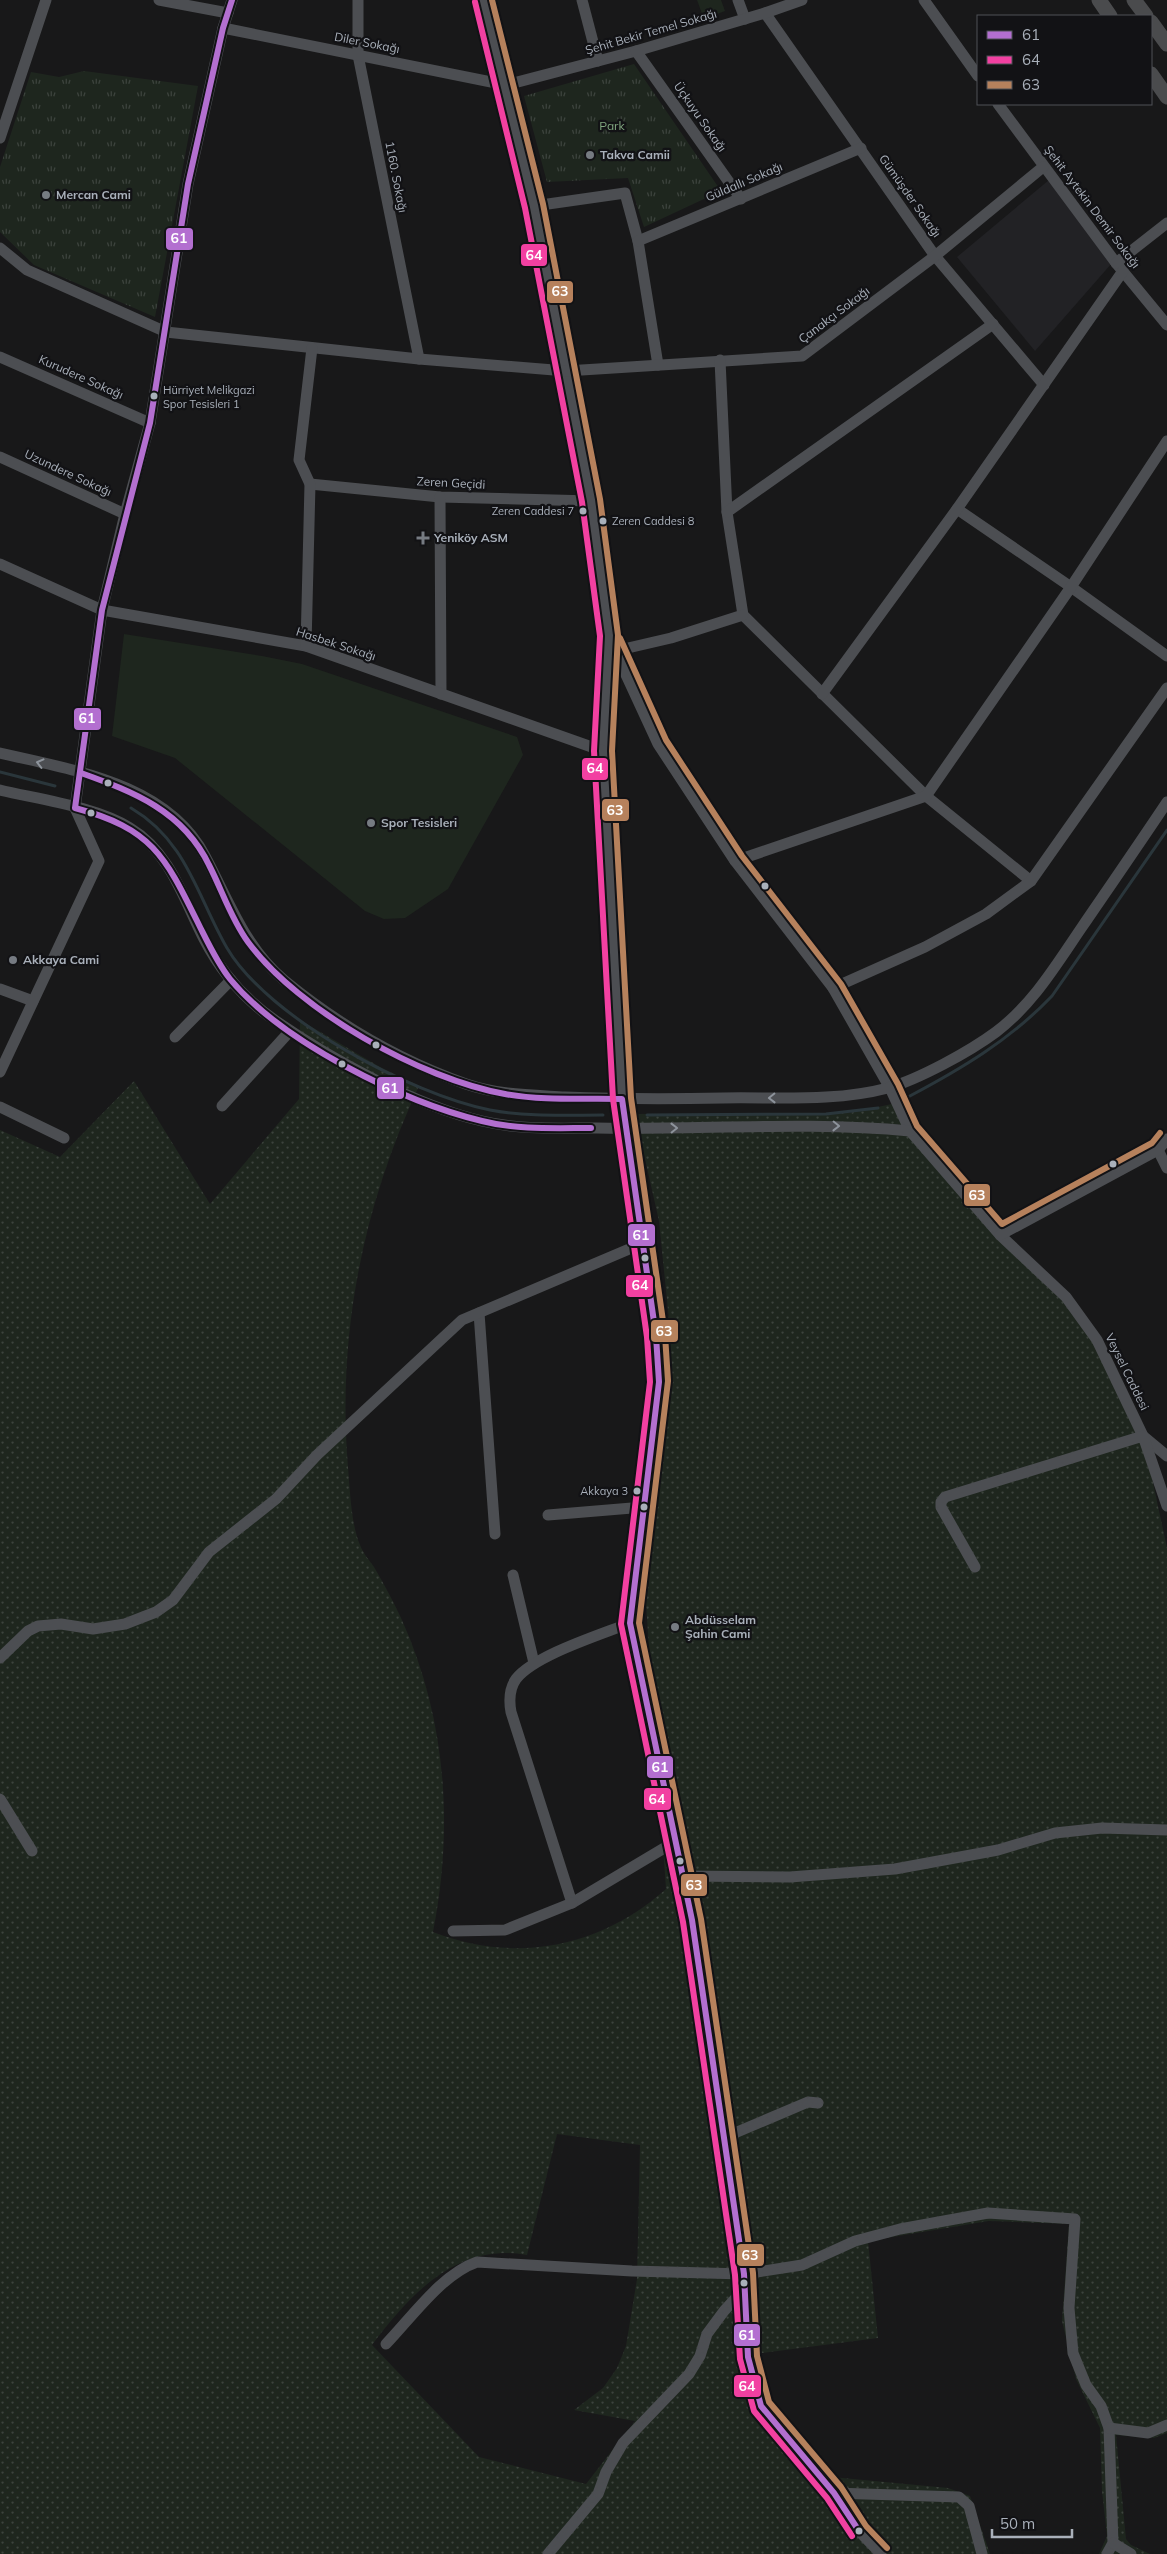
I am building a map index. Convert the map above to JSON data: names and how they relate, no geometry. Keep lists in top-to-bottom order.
{
  "streets": {
    "street": [
      "Şehit Bekir Temel Sokağı",
      "Diler Sokağı",
      "Üçkuyu Sokağı",
      "1160. Sokağı",
      "Güldallı Sokağı",
      "Gümüşder Sokağı",
      "Şehit Aytekin Demir Sokağı",
      "Çanakçı Sokağı",
      "Kurudere Sokağı",
      "Uzundere Sokağı",
      "Zeren Geçidi",
      "Hasbek Sokağı",
      "Veysel Caddesi"
    ]
  },
  "crossings": [
    ["Şehit Bekir Temel Sokağı", "Diler Sokağı"],
    ["Şehit Bekir Temel Sokağı", "Üçkuyu Sokağı"],
    ["Şehit Bekir Temel Sokağı", "Gümüşder Sokağı"],
    ["Diler Sokağı", "1160. Sokağı"],
    ["Üçkuyu Sokağı", "Güldallı Sokağı"],
    ["1160. Sokağı", "Çanakçı Sokağı"],
    ["Güldallı Sokağı", "Gümüşder Sokağı"],
    ["Gümüşder Sokağı", "Çanakçı Sokağı"],
    ["Şehit Aytekin Demir Sokağı", "Çanakçı Sokağı"]
  ],
  "parks": ["Park"],
  "places": {
    "other": [
      "Takva Camii",
      "Mercan Cami",
      "Hürriyet Melikgazi Spor Tesisleri 1",
      "Zeren Caddesi 7",
      "Zeren Caddesi 8",
      "Spor Tesisleri",
      "Akkaya Cami",
      "Akkaya 3",
      "Abdüsselam Şahin Cami"
    ],
    "health": ["Yeniköy ASM"]
  },
  "lines": ["transit line 61", "transit line 63", "transit line 64"],
  "legend": ["61", "64", "63"],
  "scale_bar": "50 m"
}
